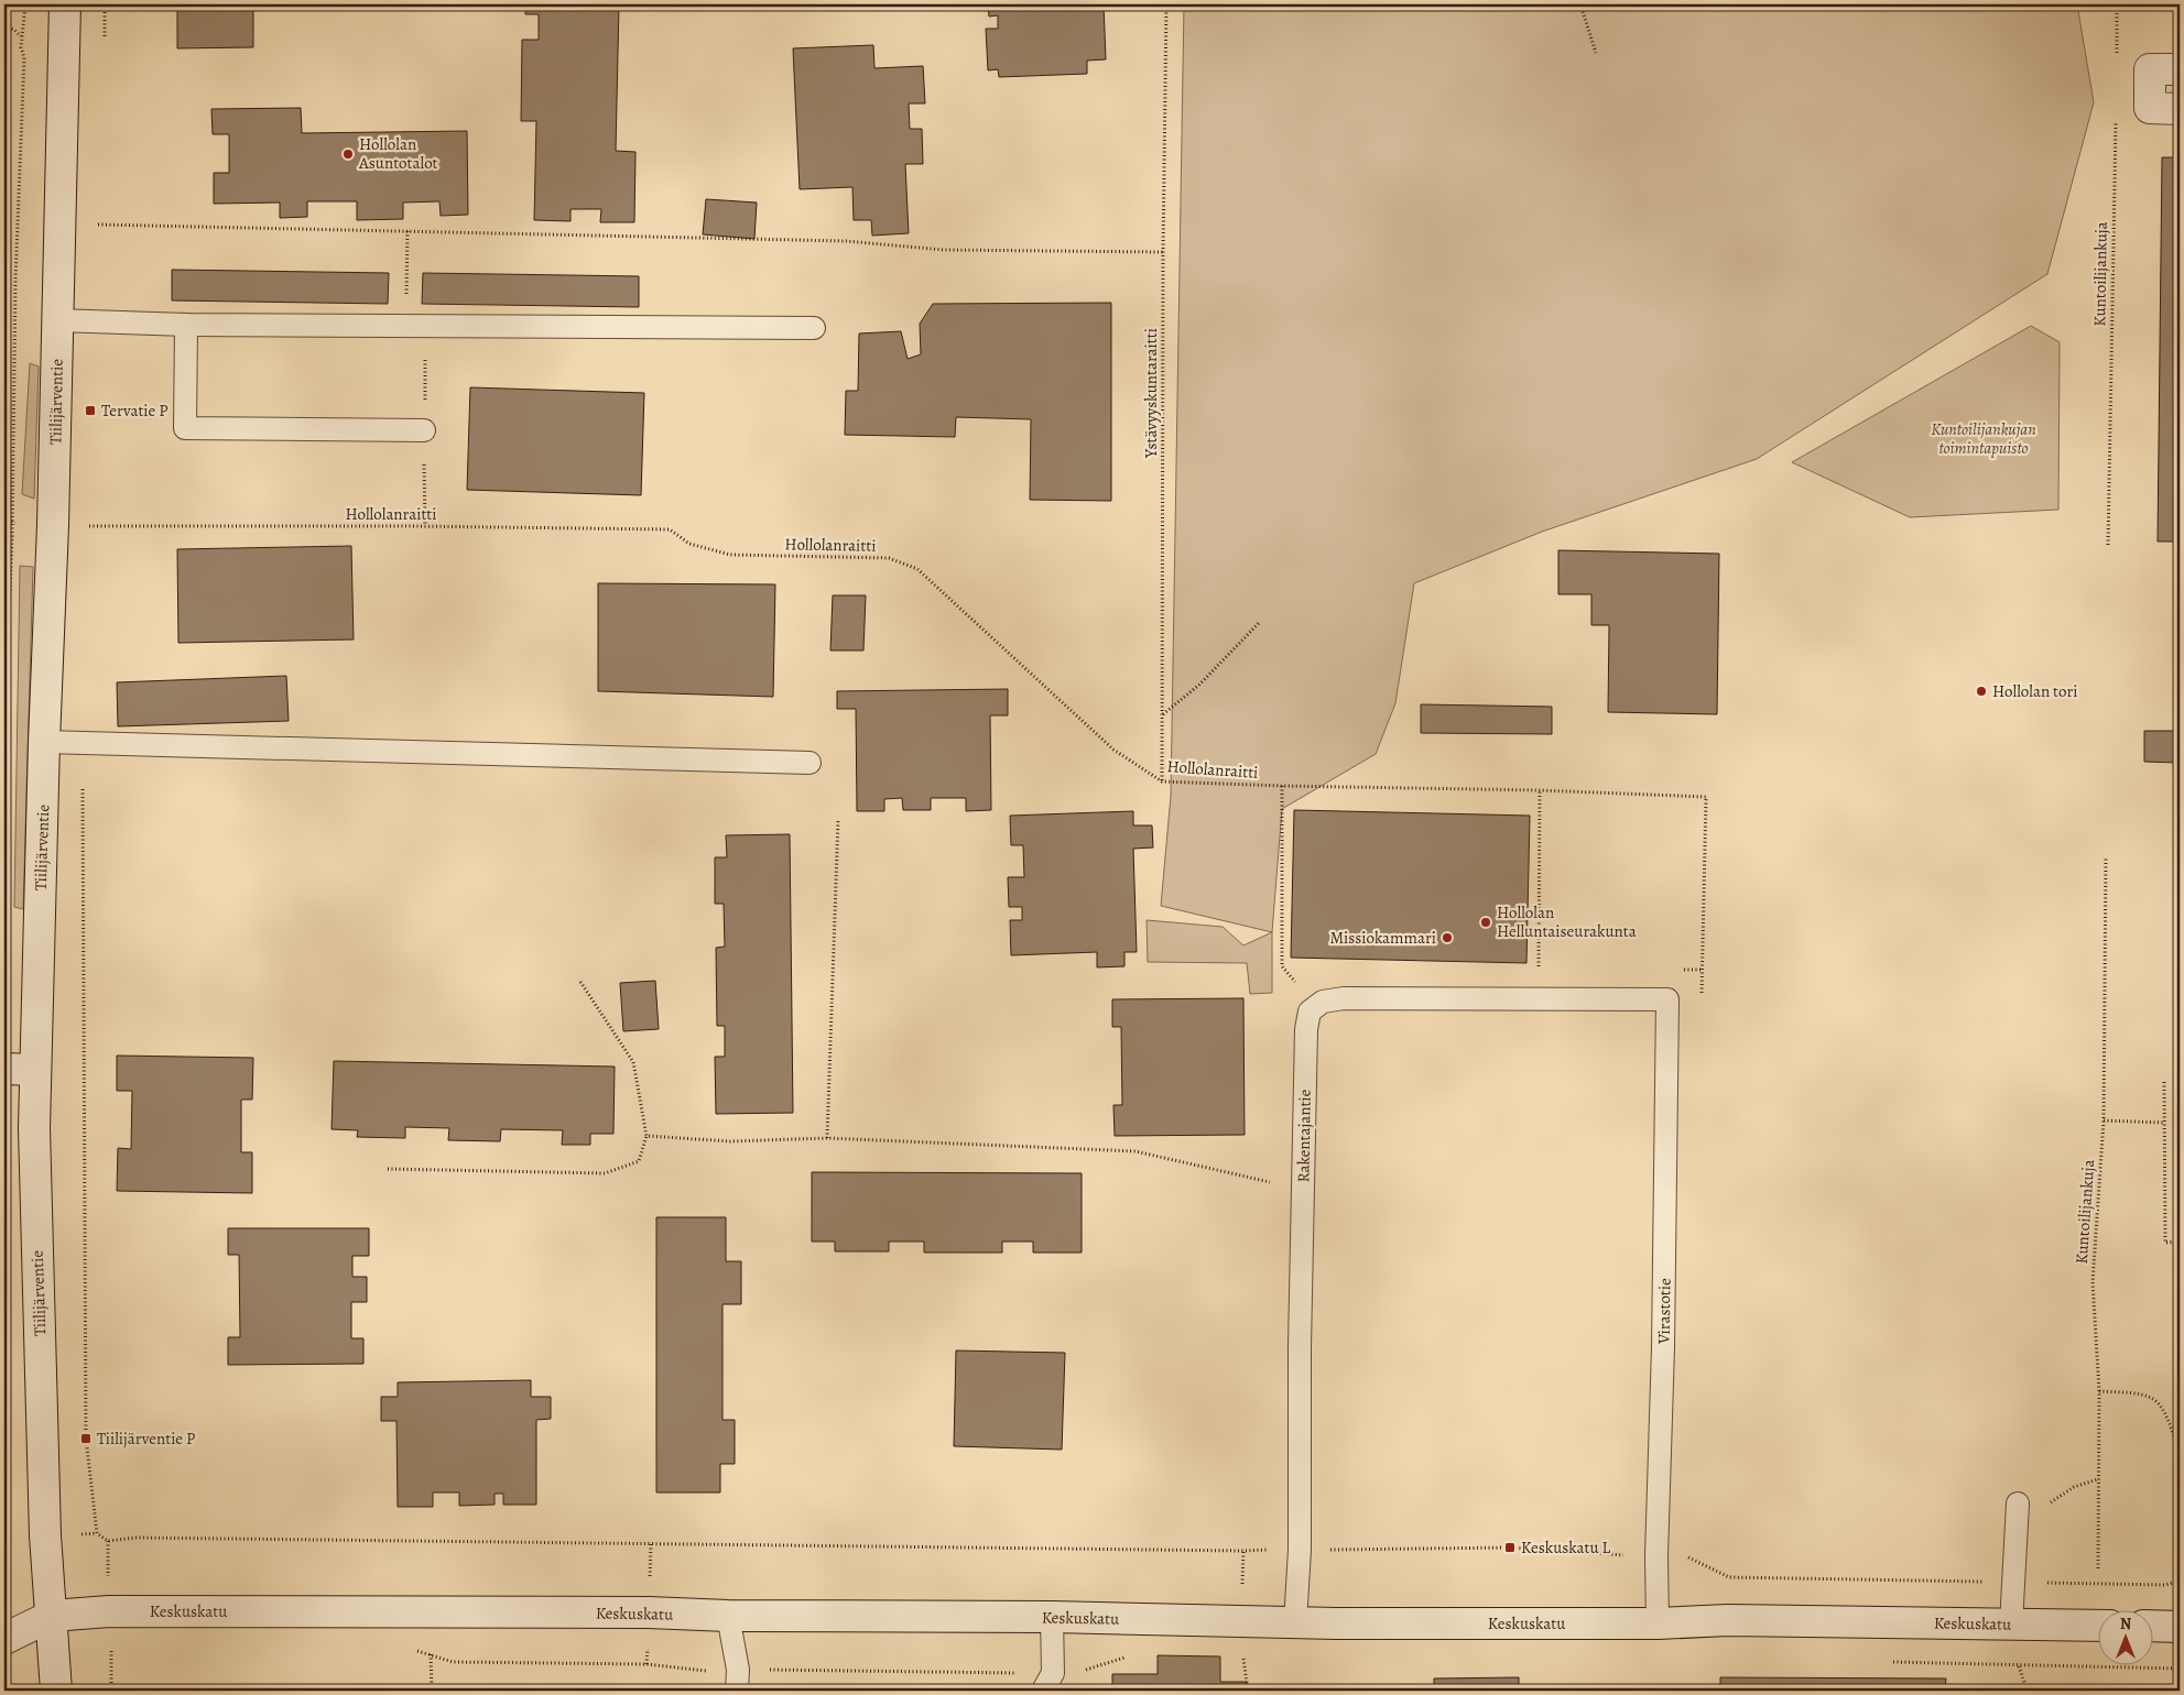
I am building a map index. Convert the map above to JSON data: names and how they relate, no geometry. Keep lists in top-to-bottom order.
{
  "streets": {
    "main road": ["Tiilijärventie", "Keskuskatu"],
    "lane": ["Rakentajantie", "Virastotie"],
    "path": ["Kuntoilijankuja", "Ystävyyskuntaraitti", "Hollolanraitti"]
  },
  "crossings": [
    ["Ystävyyskuntaraitti", "Hollolanraitti"],
    ["Tiilijärventie", "Hollolanraitti"],
    ["Tiilijärventie", "Keskuskatu"],
    ["Rakentajantie", "Virastotie"],
    ["Rakentajantie", "Keskuskatu"],
    ["Virastotie", "Keskuskatu"]
  ],
  "parks": ["Kuntoilijankujan toimintapuisto"],
  "places": {
    "other": [
      "Hollolan Asuntotalot",
      "Hollolan tori",
      "Hollolan Helluntaiseurakunta",
      "Missiokammari"
    ],
    "transit": ["Tervatie P", "Tiilijärventie P", "Keskuskatu L"]
  },
  "north": "top"
}
